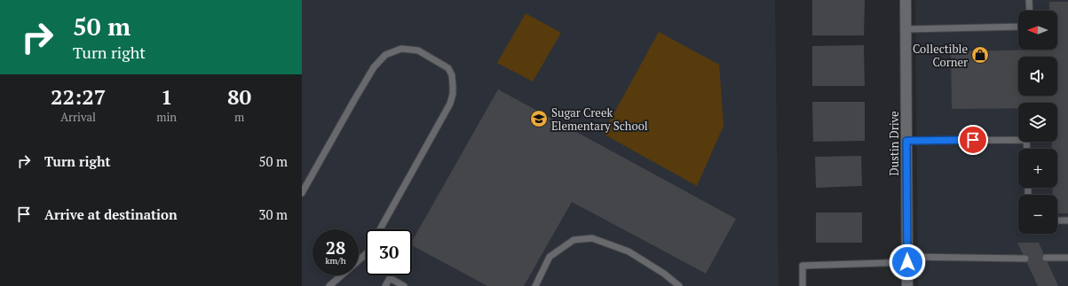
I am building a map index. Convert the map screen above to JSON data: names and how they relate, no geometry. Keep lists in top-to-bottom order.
{
  "streets": {
    "street": ["Dustin Drive"]
  },
  "places": {
    "shop": ["Collectible Corner"],
    "school or university": ["Sugar Creek Elementary School"]
  },
  "north": "left",
  "page": {
    "turn": ["50 m", "Turn right"],
    "map_buttons": ["+", "−"],
    "eta": [
      "22:27",
      "Arrival",
      "1",
      "min",
      "80",
      "m"
    ],
    "list": [
      {
        "name": "Turn right",
        "value": "50 m"
      },
      {
        "name": "Arrive at destination",
        "value": "30 m"
      }
    ],
    "speed": "28 km/h",
    "limit": "30"
  }
}
